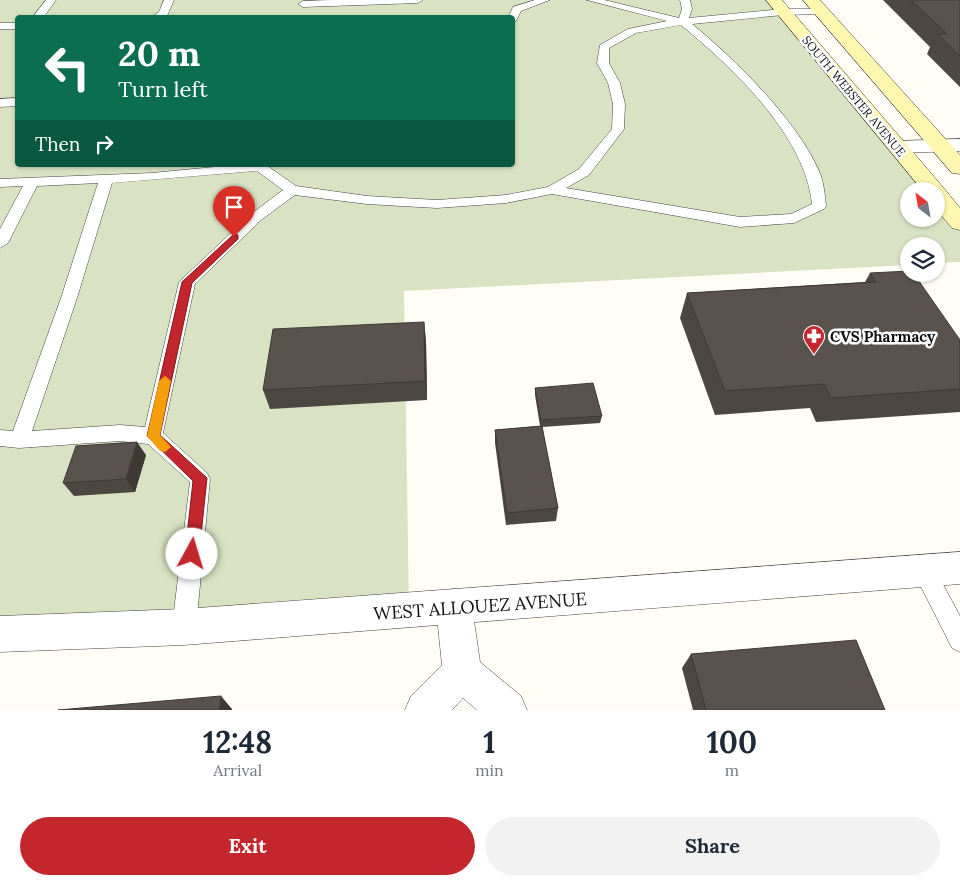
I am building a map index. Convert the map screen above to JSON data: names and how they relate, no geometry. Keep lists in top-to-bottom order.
{
  "streets": {
    "main road": ["SOUTH WEBSTER AVENUE"],
    "street": ["WEST ALLOUEZ AVENUE"]
  },
  "places": {
    "pharmacy": ["CVS Pharmacy"]
  },
  "north": "top left",
  "page": {
    "turn": ["20 m", "Turn left"],
    "then": "Then",
    "eta": [
      "12:48",
      "Arrival",
      "1",
      "min",
      "100",
      "m"
    ],
    "buttons": ["Exit", "Share"]
  }
}
